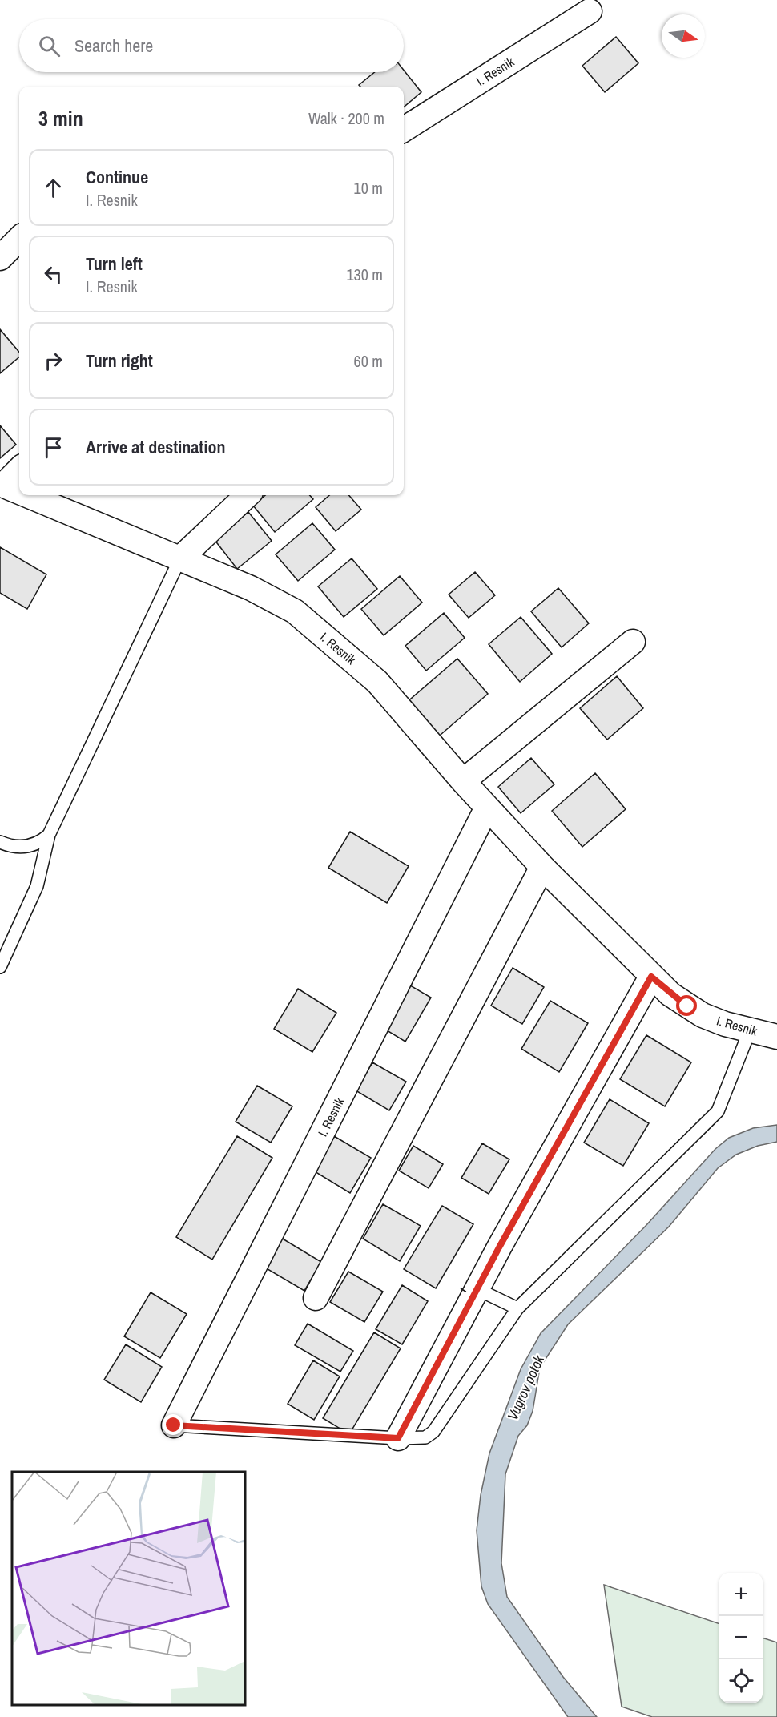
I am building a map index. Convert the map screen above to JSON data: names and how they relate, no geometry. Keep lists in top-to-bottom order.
{
  "streets": {
    "street": ["I. Resnik"]
  },
  "water": ["Vugrov potok"],
  "north": "right",
  "page": {
    "search": "Search here",
    "heading": ["3 min", "Walk · 200 m"],
    "list": [
      ["Continue", "I. Resnik", "10 m"],
      ["Turn left", "I. Resnik", "130 m"],
      ["Turn right", "60 m"],
      "Arrive at destination"
    ],
    "map_buttons": ["+", "−"]
  }
}
